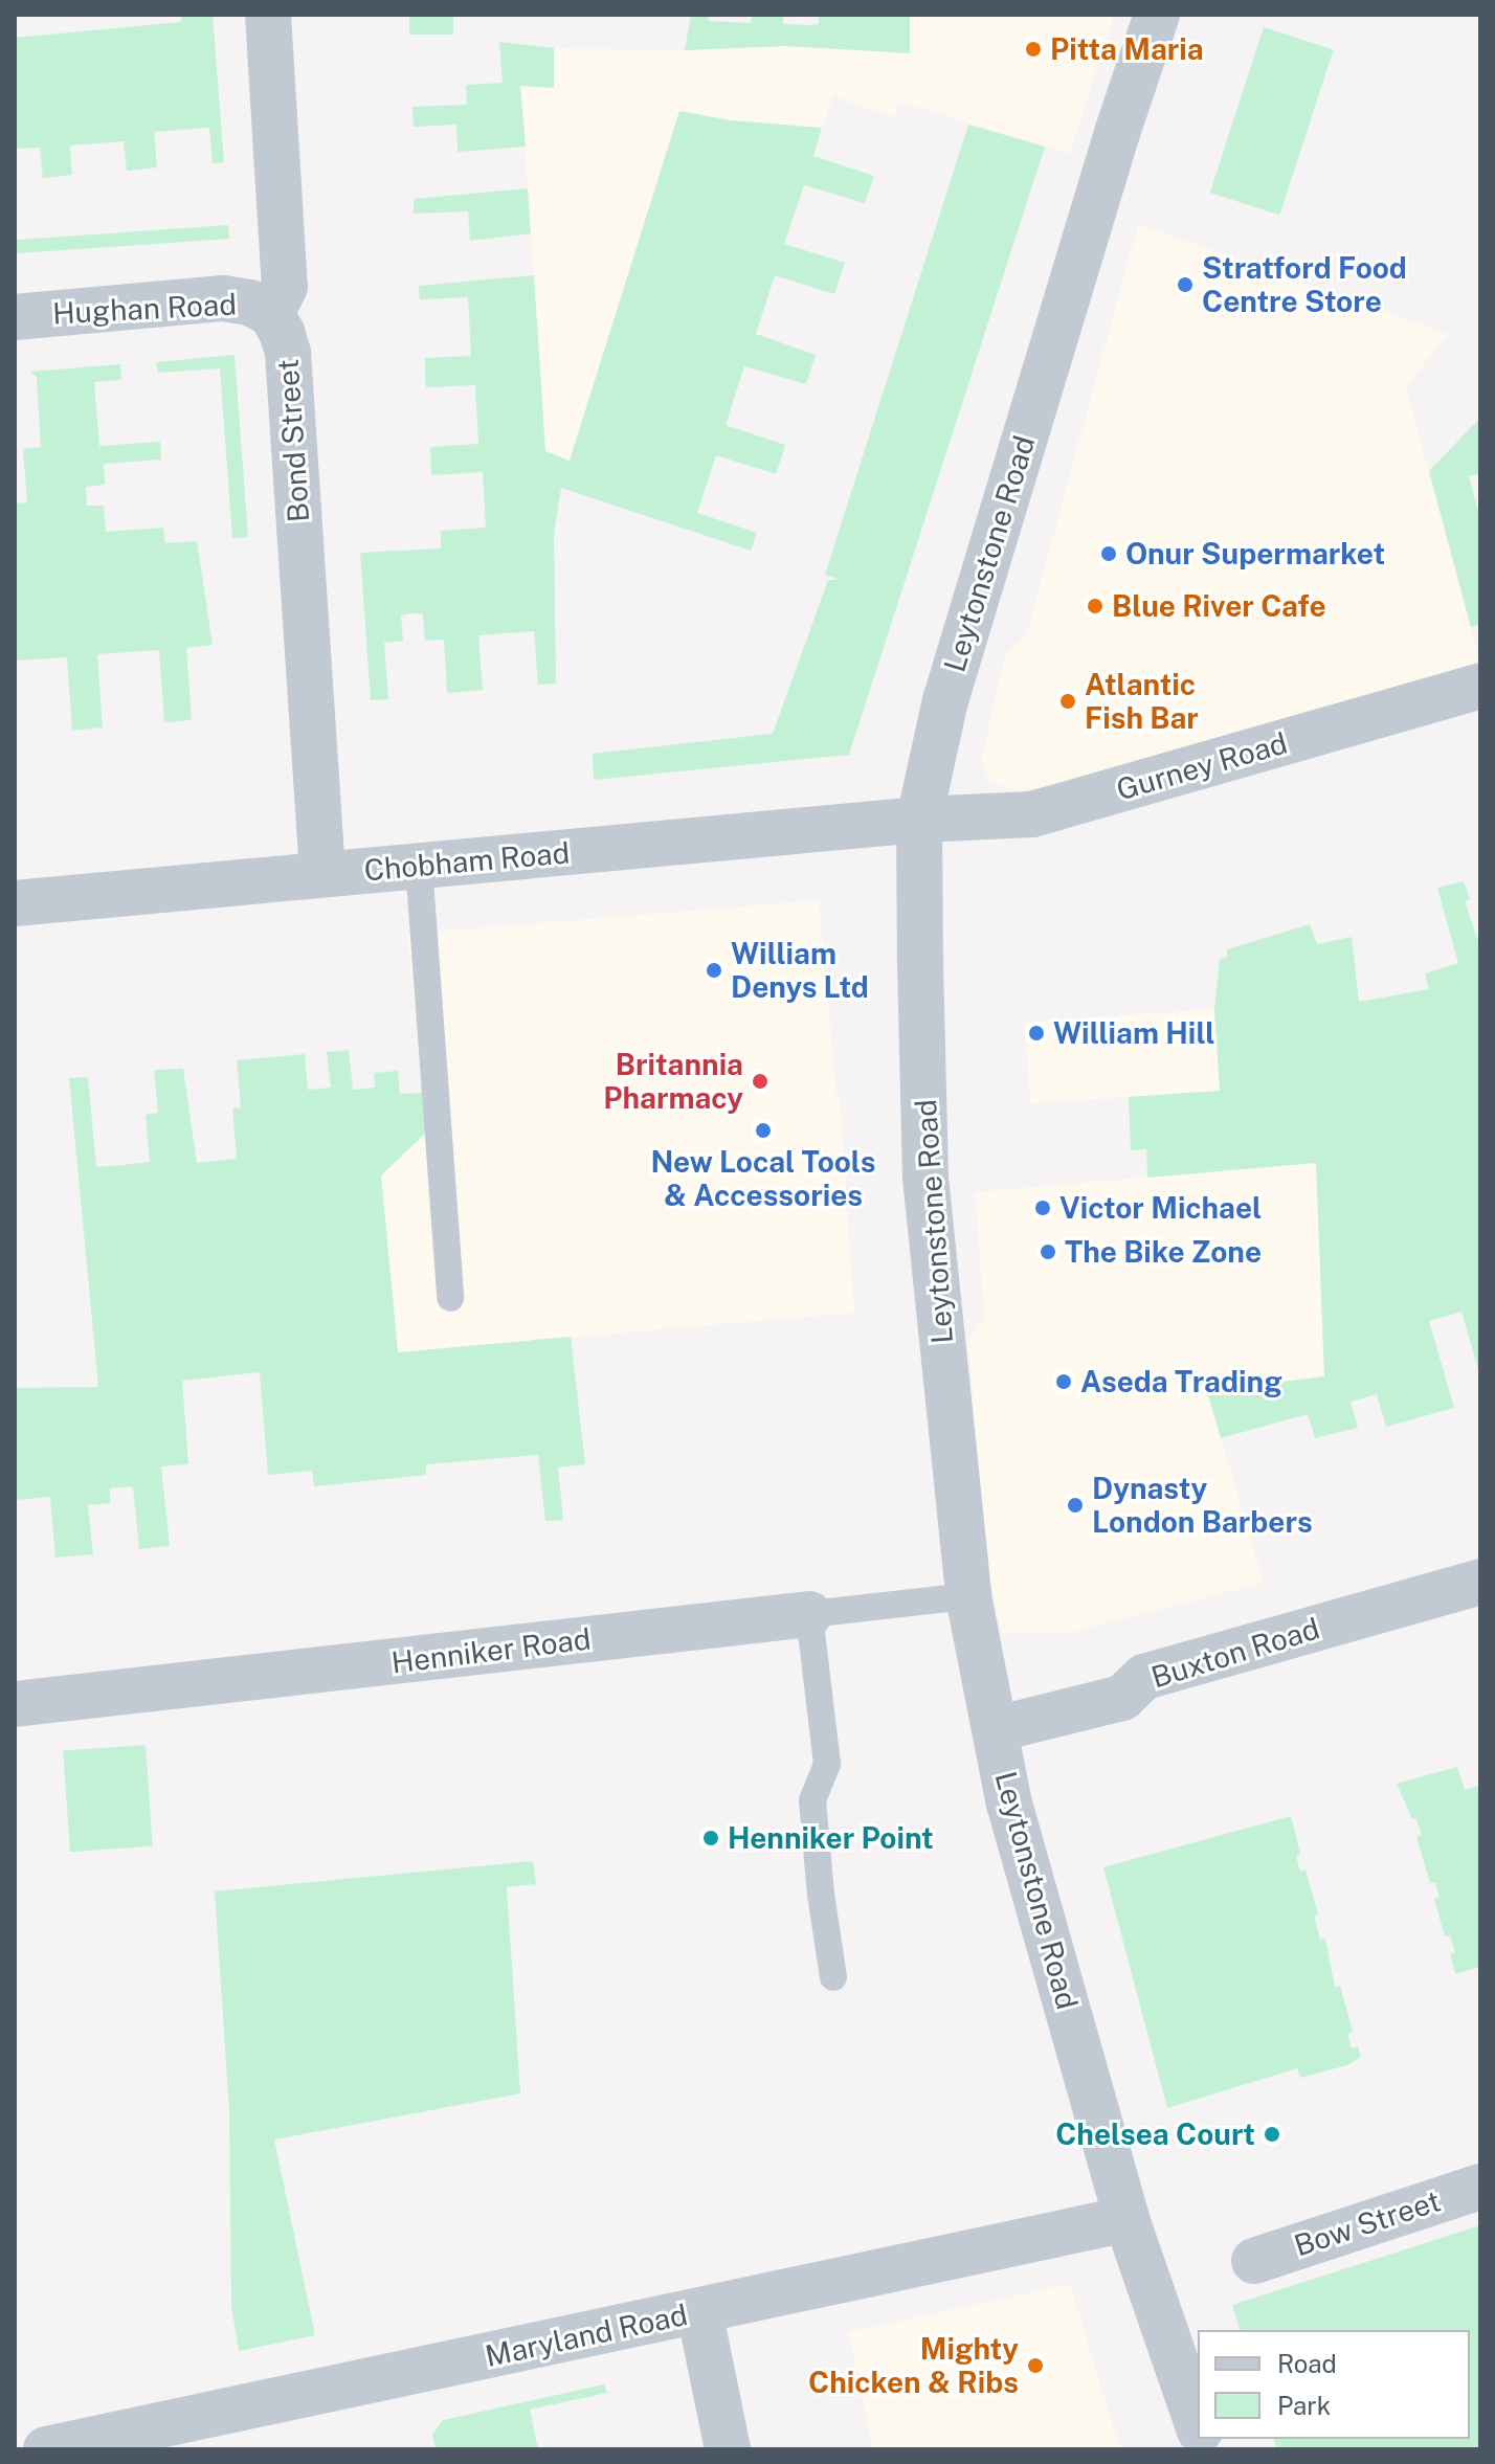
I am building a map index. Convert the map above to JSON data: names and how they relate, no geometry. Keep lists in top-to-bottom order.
{
  "streets": {
    "street": [
      "Hughan Road",
      "Bond Street",
      "Leytonstone Road",
      "Gurney Road",
      "Chobham Road",
      "Henniker Road",
      "Buxton Road",
      "Bow Street",
      "Maryland Road"
    ]
  },
  "crossings": [
    ["Hughan Road", "Bond Street"],
    ["Bond Street", "Chobham Road"],
    ["Leytonstone Road", "Gurney Road"],
    ["Leytonstone Road", "Chobham Road"],
    ["Leytonstone Road", "Henniker Road"],
    ["Leytonstone Road", "Buxton Road"],
    ["Leytonstone Road", "Maryland Road"],
    ["Gurney Road", "Chobham Road"]
  ],
  "places": [
    "Pitta Maria",
    "Stratford Food Centre Store",
    "Onur Supermarket",
    "Blue River Cafe",
    "Atlantic Fish Bar",
    "William Denys Ltd",
    "William Hill",
    "Britannia Pharmacy",
    "New Local Tools & Accessories",
    "Victor Michael",
    "The Bike Zone",
    "Aseda Trading",
    "Dynasty London Barbers",
    "Henniker Point",
    "Chelsea Court",
    "Mighty Chicken & Ribs"
  ],
  "legend": ["Road", "Park"]
}
